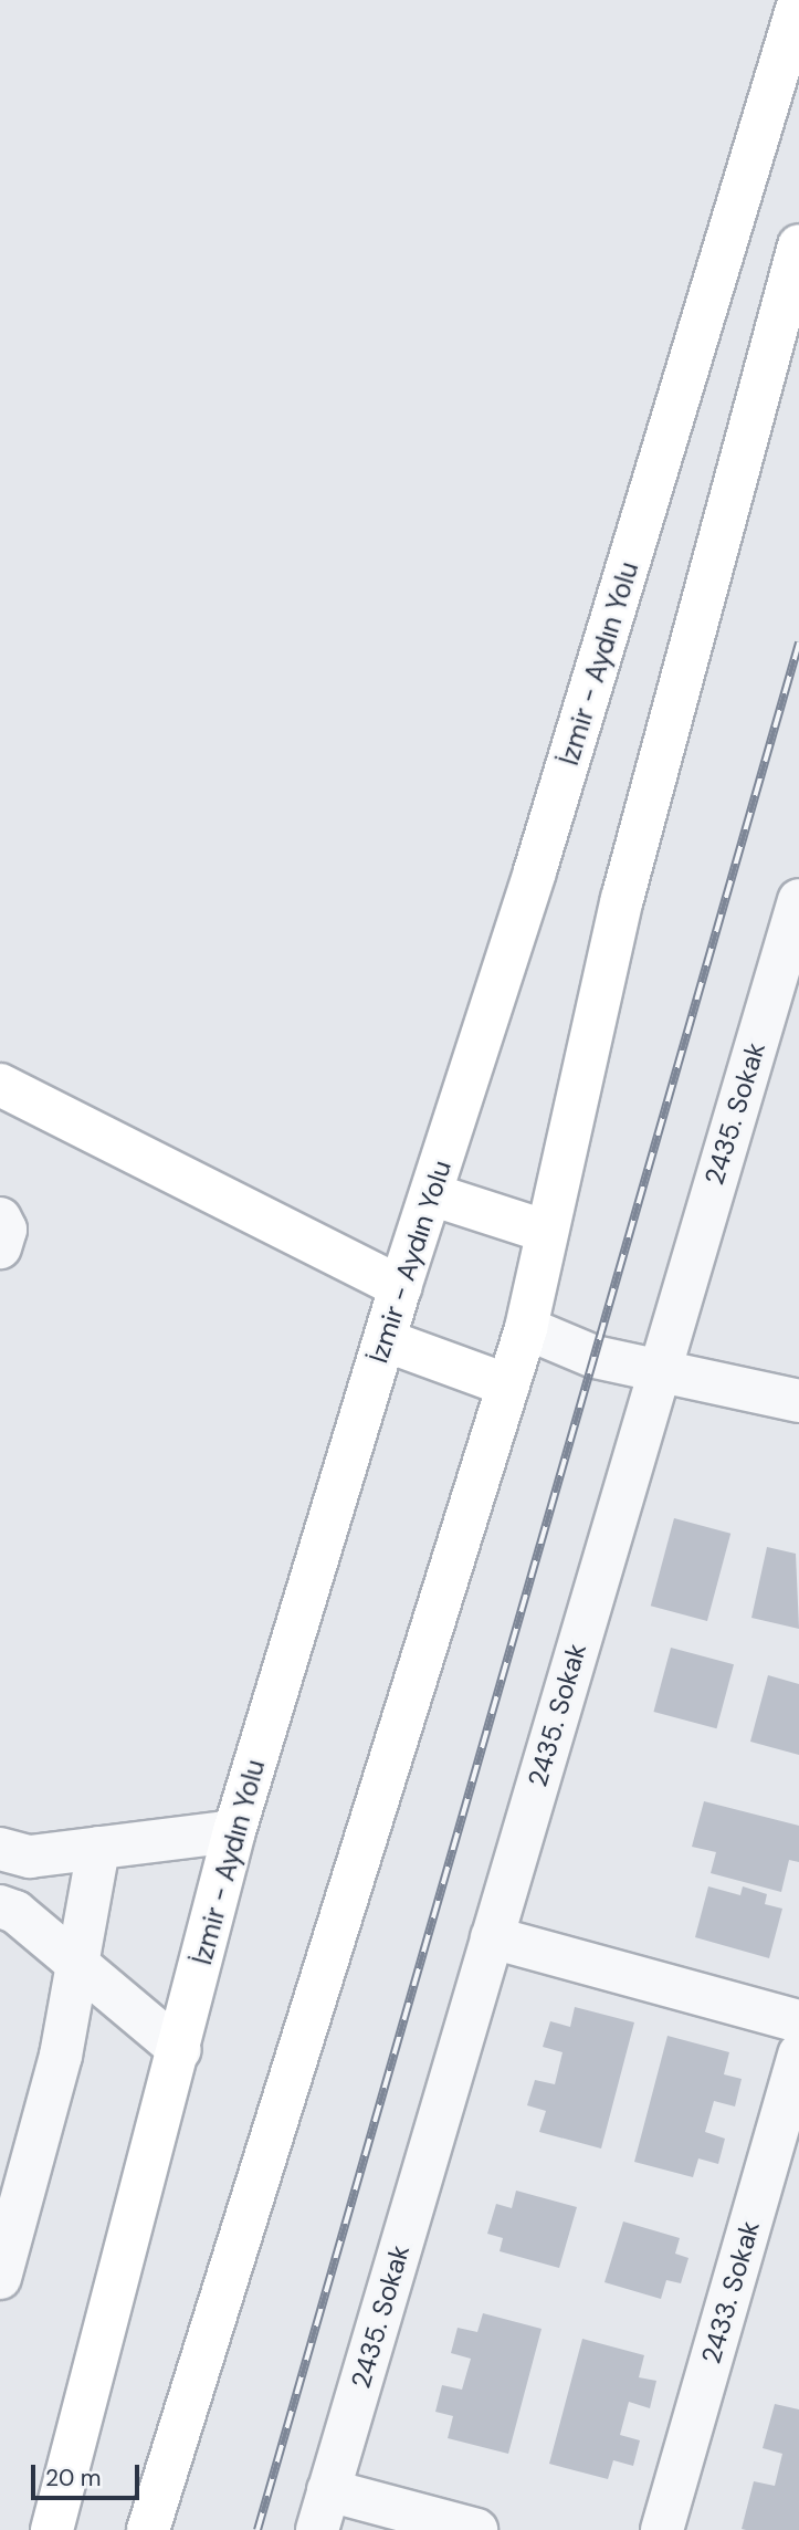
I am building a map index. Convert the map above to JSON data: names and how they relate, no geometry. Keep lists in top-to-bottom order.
{
  "streets": {
    "main road": ["İzmir - Aydın Yolu"],
    "street": ["2435. Sokak", "2433. Sokak"]
  },
  "scale_bar": "20 m"
}
